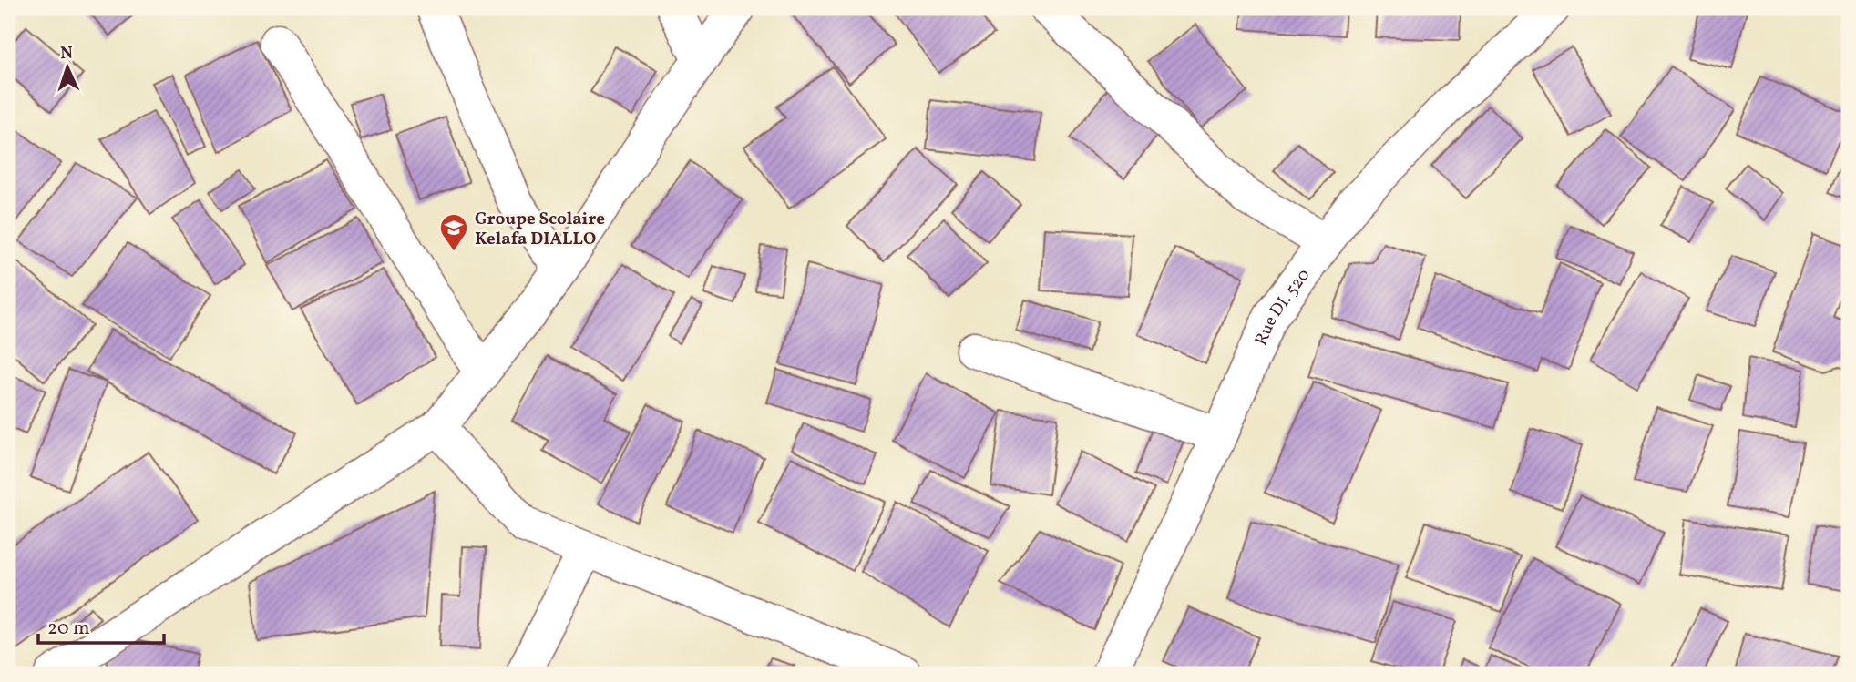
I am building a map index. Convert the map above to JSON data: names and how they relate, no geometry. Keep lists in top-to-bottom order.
{
  "streets": {
    "street": ["Rue DI. 520"]
  },
  "places": {
    "school or university": ["Groupe Scolaire Kelafa DIALLO"]
  },
  "scale_bar": "20 m",
  "north": "top"
}
